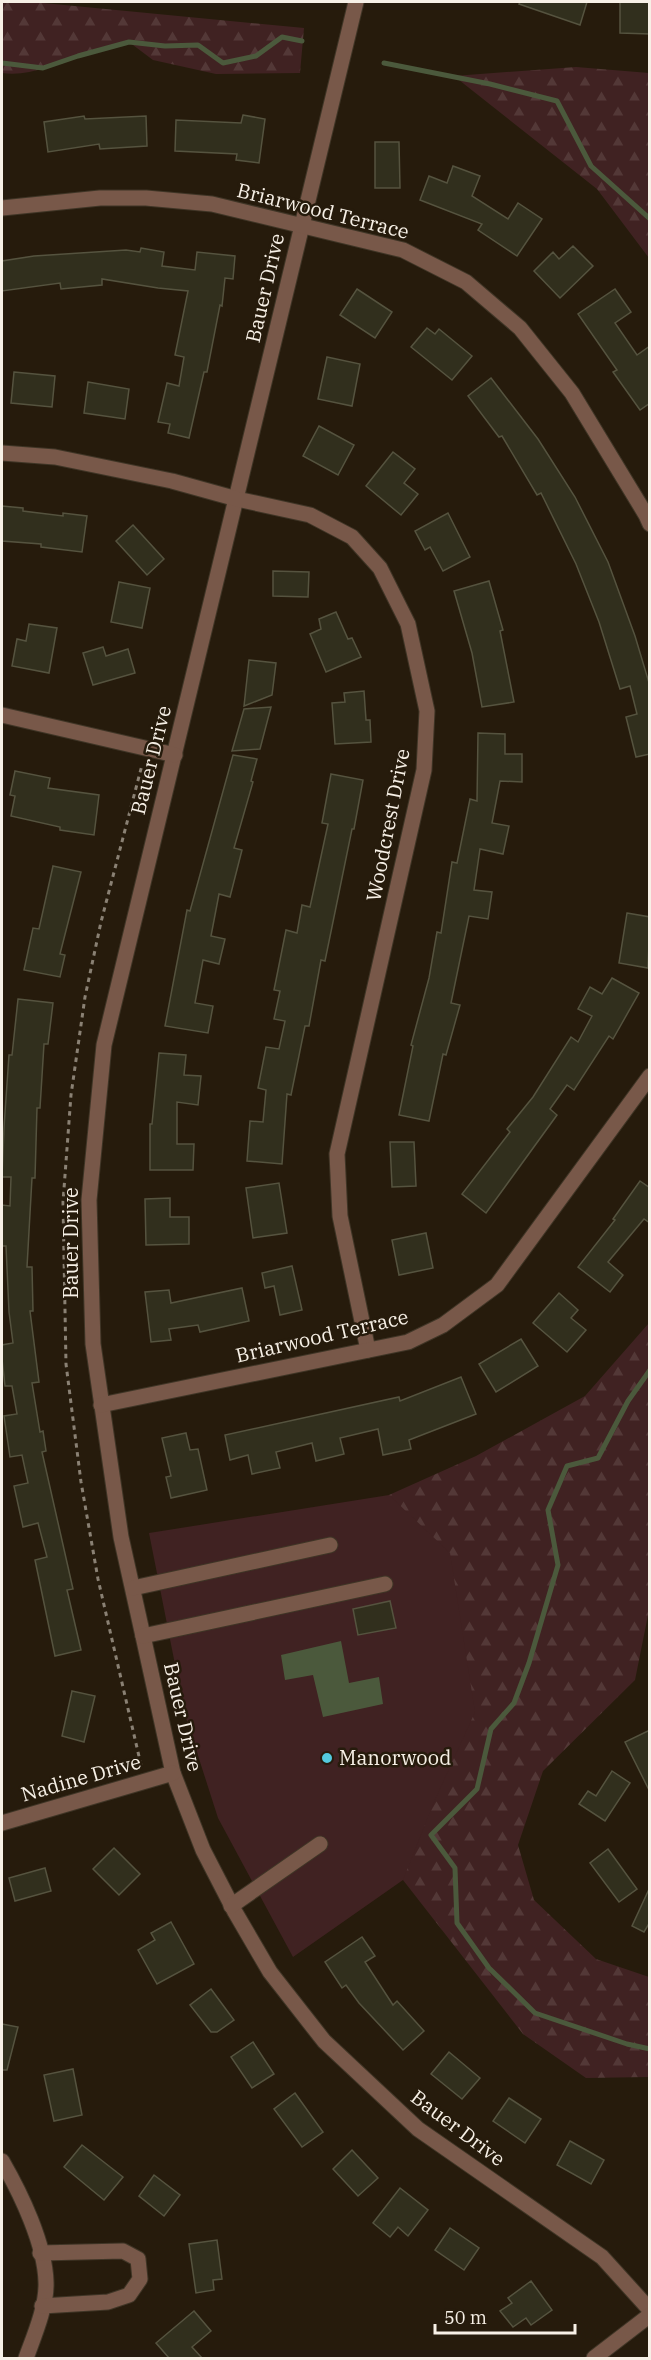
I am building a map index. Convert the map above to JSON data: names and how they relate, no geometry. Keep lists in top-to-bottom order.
{
  "streets": {
    "street": [
      "Briarwood Terrace",
      "Bauer Drive",
      "Woodcrest Drive",
      "Nadine Drive"
    ]
  },
  "crossings": [
    ["Briarwood Terrace", "Bauer Drive"],
    ["Briarwood Terrace", "Woodcrest Drive"],
    ["Bauer Drive", "Woodcrest Drive"],
    ["Bauer Drive", "Nadine Drive"]
  ],
  "places": ["Manorwood"],
  "scale_bar": "50 m"
}
